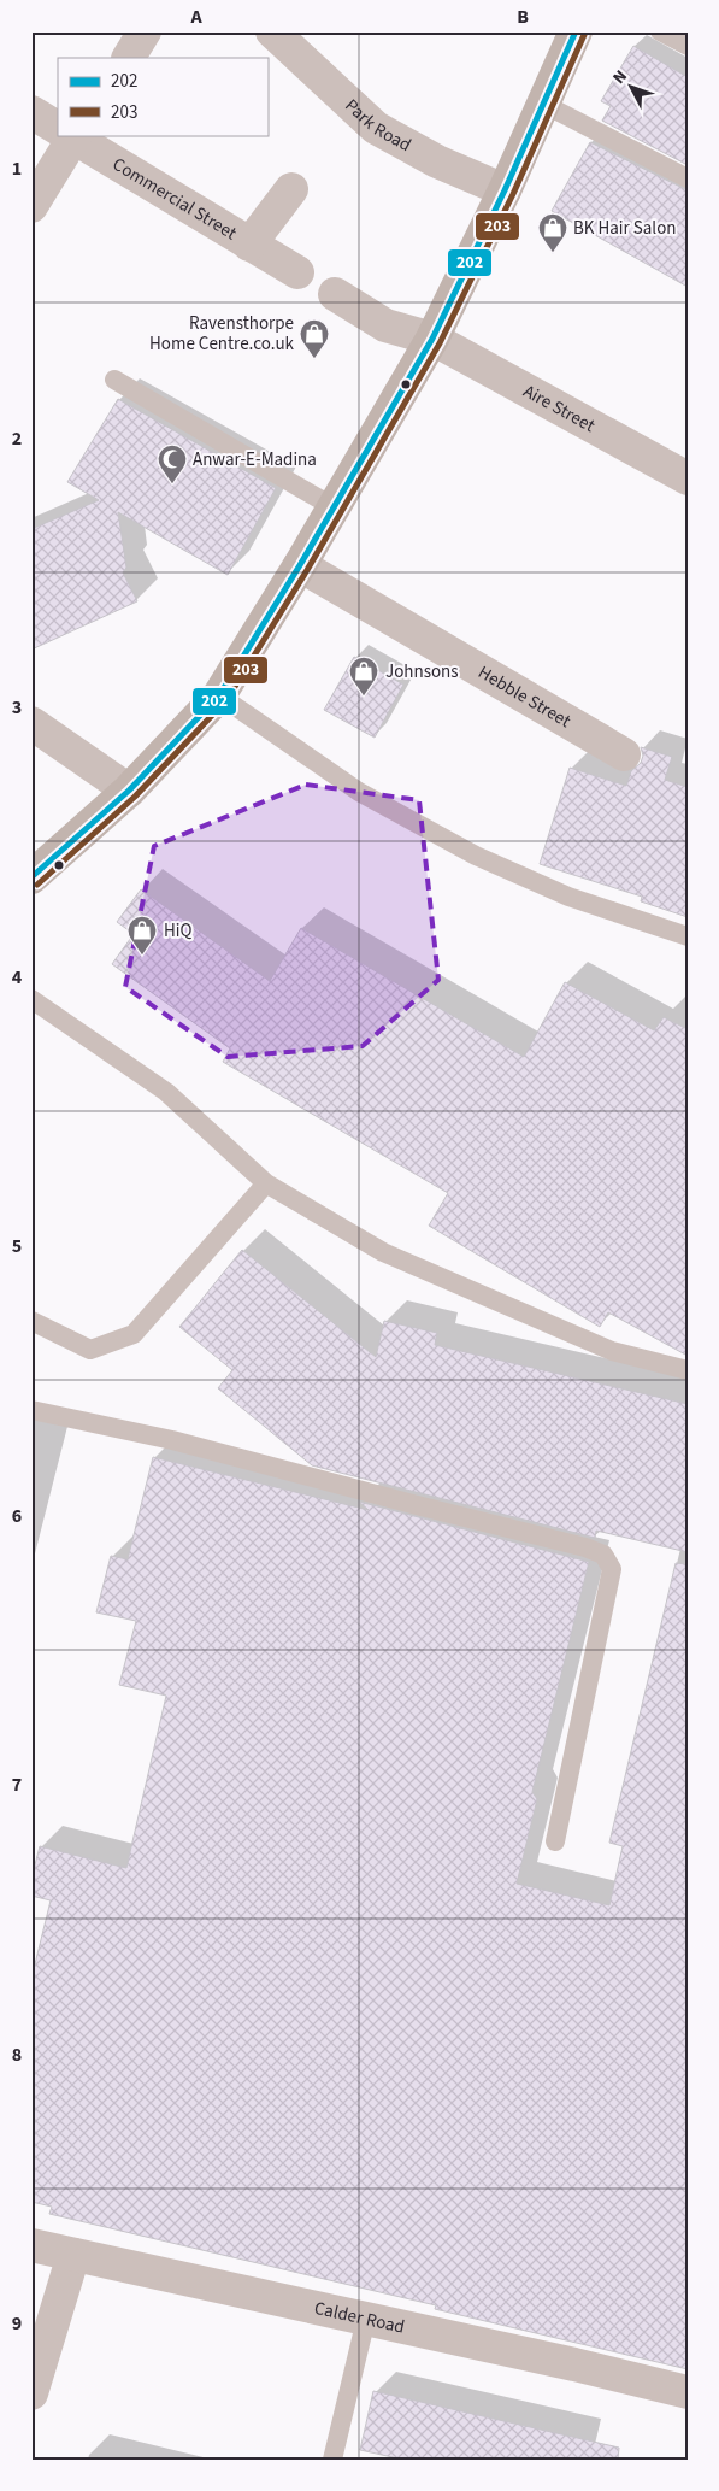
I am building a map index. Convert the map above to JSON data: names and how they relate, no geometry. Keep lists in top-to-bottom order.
{
  "streets": {
    "street": [
      "Park Road",
      "Commercial Street",
      "Aire Street",
      "Hebble Street",
      "Calder Road"
    ]
  },
  "places": {
    "shop": [
      "BK Hair Salon",
      "Ravensthorpe Home Centre.co.uk",
      "Johnsons",
      "HiQ"
    ],
    "mosque": ["Anwar-E-Madina"]
  },
  "lines": ["transit line 202", "transit line 203"],
  "legend": ["202", "203"],
  "north": "top left",
  "grid": {
    "columns": ["A", "B"],
    "rows": [
      "1",
      "2",
      "3",
      "4",
      "5",
      "6",
      "7",
      "8",
      "9"
    ]
  }
}
